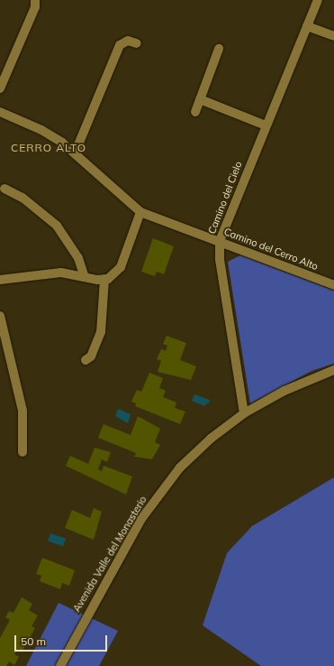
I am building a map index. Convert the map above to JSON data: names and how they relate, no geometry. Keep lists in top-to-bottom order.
{
  "streets": {
    "street": ["Camino del Cielo", "Camino del Cerro Alto", "Avenida Valle del Monasterio"]
  },
  "crossings": [
    ["Camino del Cielo", "Camino del Cerro Alto"],
    ["Camino del Cielo", "Avenida Valle del Monasterio"]
  ],
  "districts": ["CERRO ALTO"],
  "scale_bar": "50 m"
}
